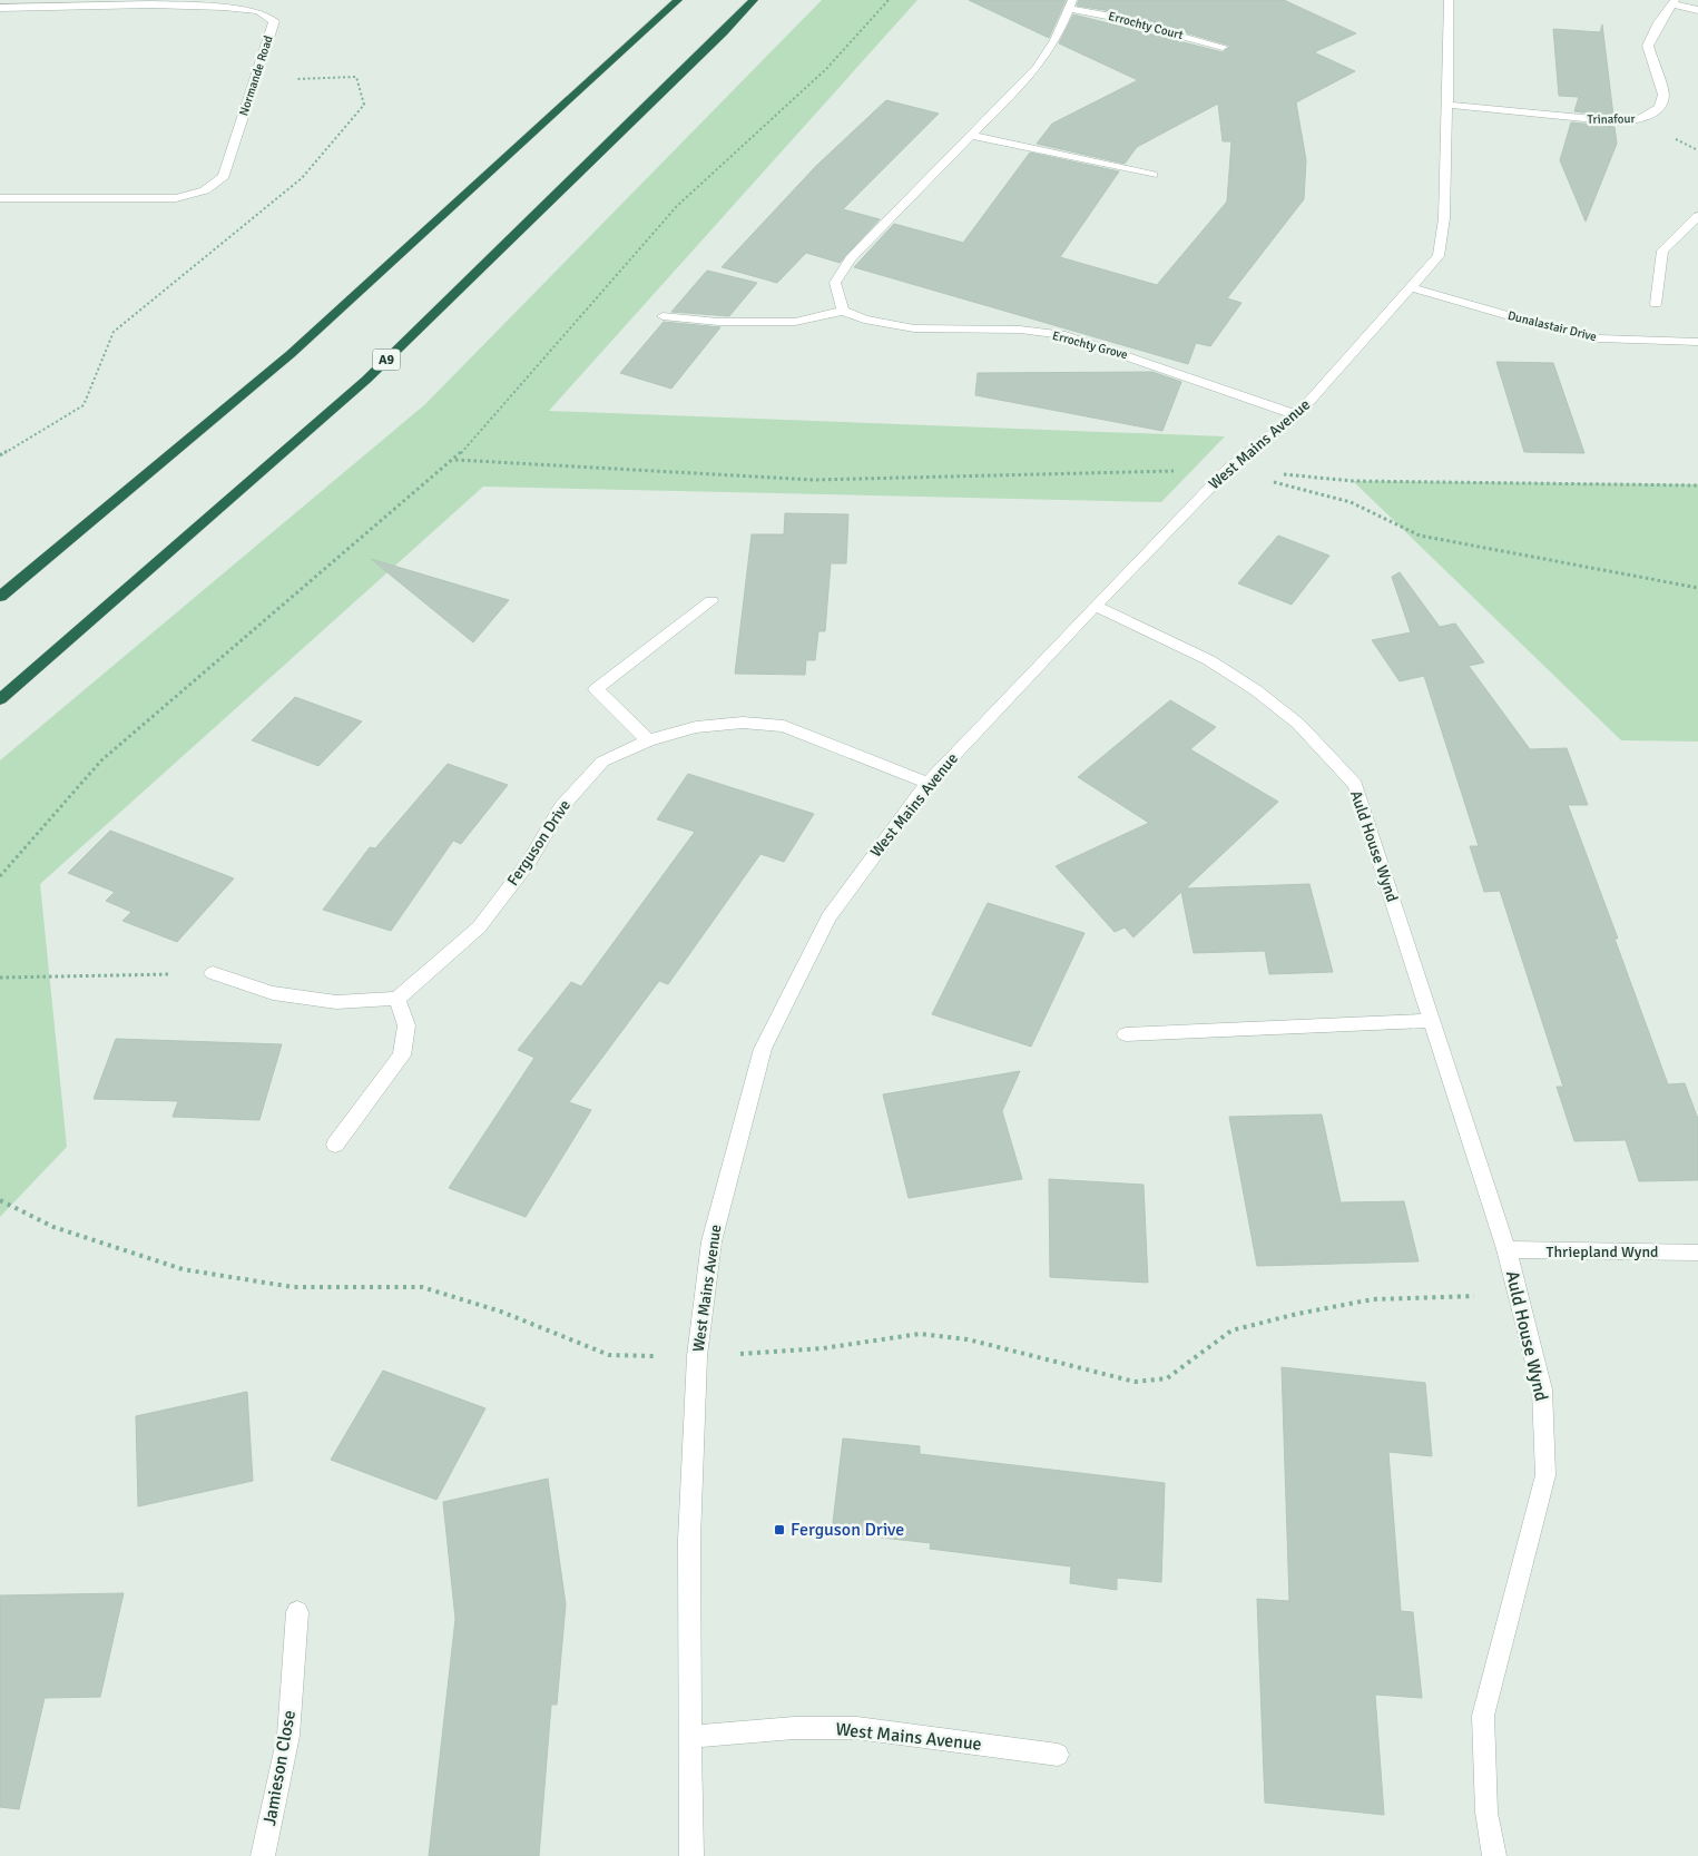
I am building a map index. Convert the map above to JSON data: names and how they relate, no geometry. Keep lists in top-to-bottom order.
{
  "streets": {
    "highway": ["A9"],
    "street": [
      "Errochty Court",
      "Normande Road",
      "Trinafour",
      "Dunalastair Drive",
      "Errochty Grove",
      "West Mains Avenue",
      "Ferguson Drive",
      "Auld House Wynd",
      "Thriepland Wynd",
      "Jamieson Close"
    ]
  },
  "crossings": [
    ["Trinafour", "West Mains Avenue"],
    ["Dunalastair Drive", "West Mains Avenue"],
    ["Errochty Grove", "West Mains Avenue"],
    ["West Mains Avenue", "Ferguson Drive"],
    ["West Mains Avenue", "Auld House Wynd"],
    ["Auld House Wynd", "Thriepland Wynd"]
  ],
  "places": {
    "transit": ["Ferguson Drive"]
  }
}
